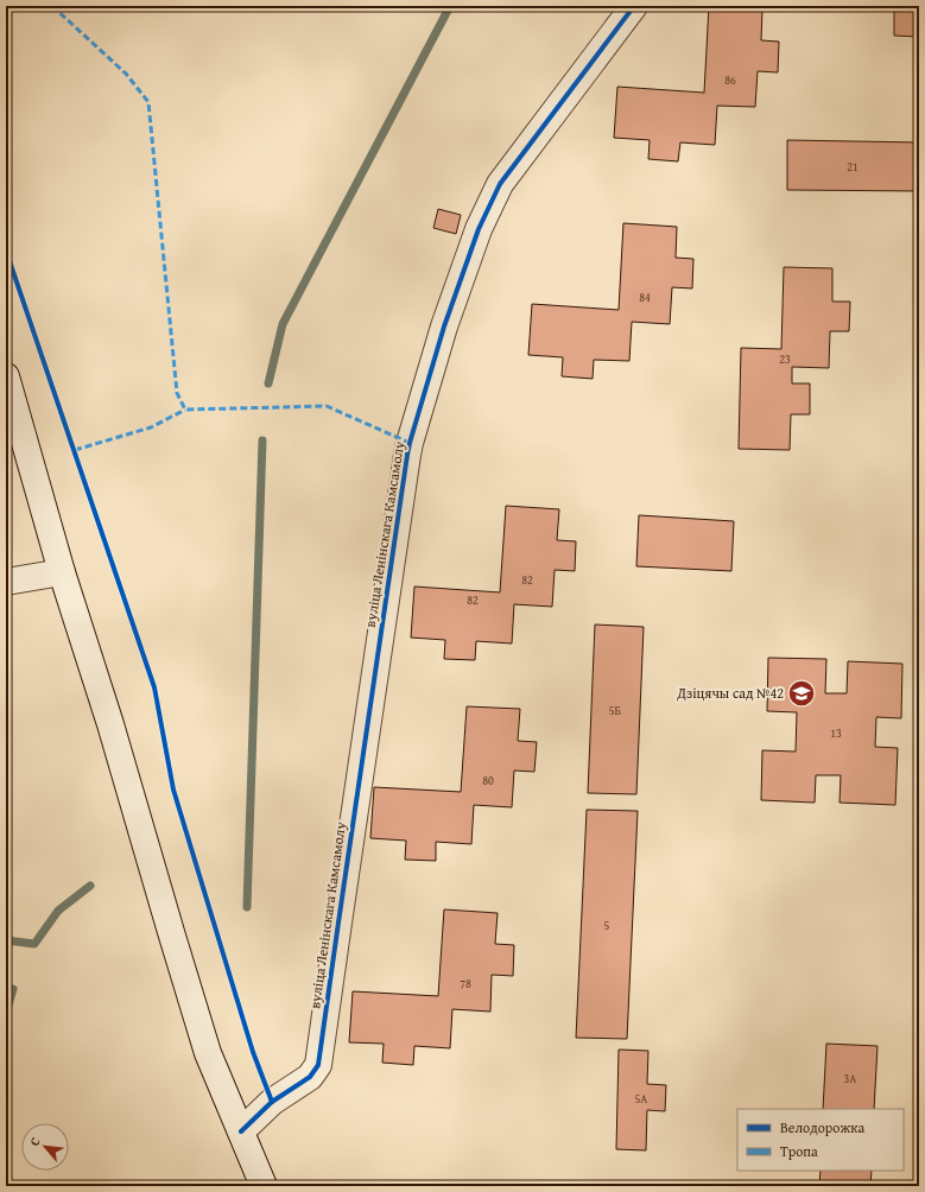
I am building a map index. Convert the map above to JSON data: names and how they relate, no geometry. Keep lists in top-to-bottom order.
{
  "streets": {
    "street": ["вуліца Ленінскага Камсамолу"]
  },
  "places": {
    "school or university": ["Дзіцячы сад №42"]
  },
  "house_numbers": [
    "86",
    "21",
    "84",
    "23",
    "82",
    "82",
    "5Б",
    "13",
    "80",
    "5",
    "78",
    "3А",
    "5А"
  ],
  "legend": ["Велодорожка", "Тропа"],
  "north": "top left"
}
